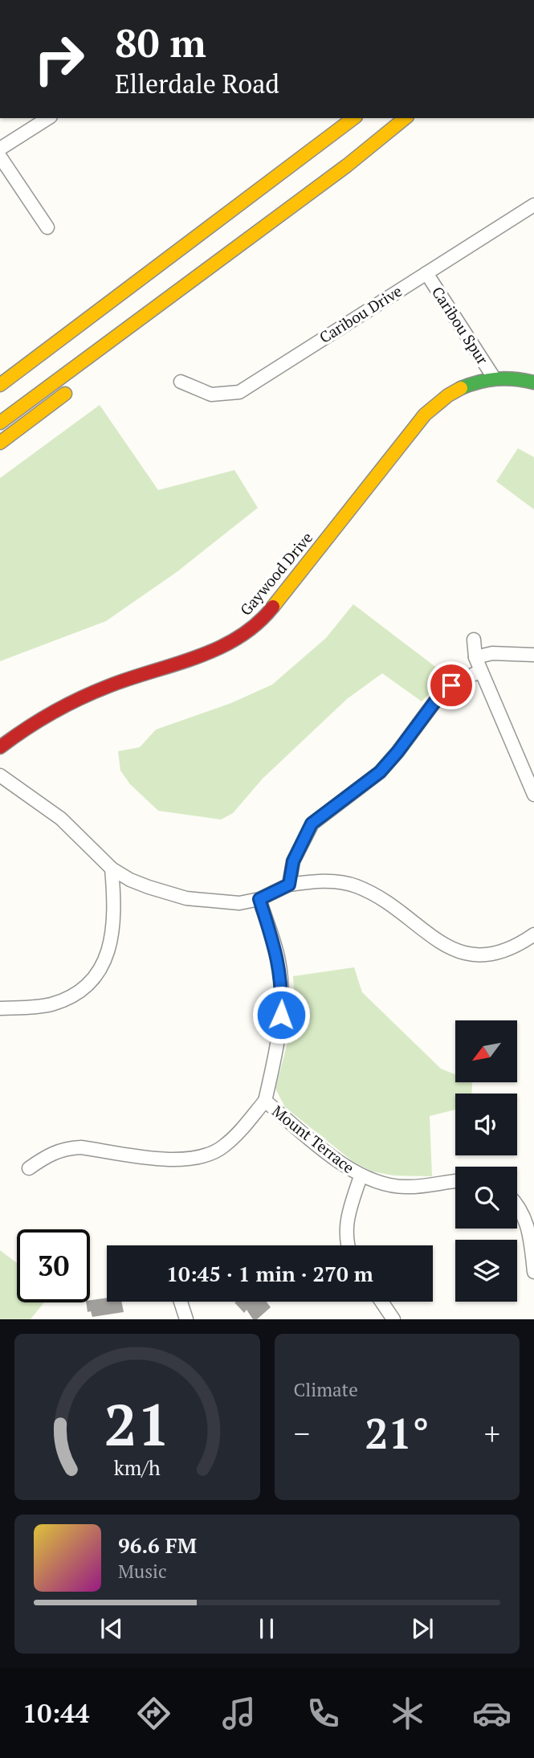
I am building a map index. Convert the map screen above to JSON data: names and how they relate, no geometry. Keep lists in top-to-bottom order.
{
  "streets": {
    "main road": ["Gaywood Drive"],
    "street": ["Caribou Drive", "Caribou Spur", "Mount Terrace"]
  },
  "crossings": [
    ["Caribou Drive", "Caribou Spur"],
    ["Caribou Spur", "Gaywood Drive"]
  ],
  "north": "bottom left",
  "page": {
    "turn": ["80 m", "Ellerdale Road"],
    "limit": "30",
    "trip": "10:45 · 1 min · 270 m",
    "tile": "Climate",
    "heat": ["−", "21°", "+"],
    "song": ["96.6 FM", "Music"],
    "tabs": "10:44",
    "gauge": ["21", "km/h"]
  }
}
